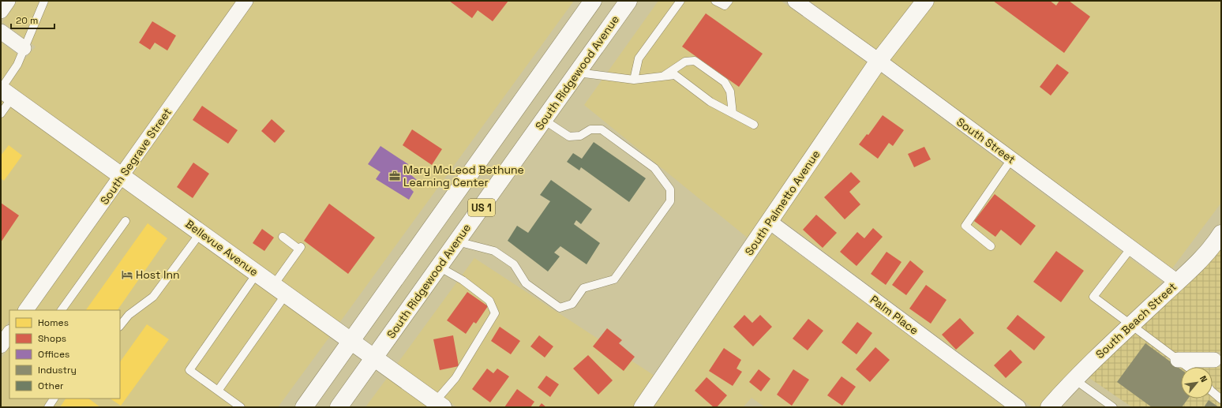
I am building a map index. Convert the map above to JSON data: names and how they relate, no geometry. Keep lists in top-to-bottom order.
{
  "streets": {
    "street": [
      "South Ridgewood Avenue",
      "South Street",
      "South Segrave Street",
      "South Palmetto Avenue",
      "US 1",
      "Bellevue Avenue",
      "Palm Place",
      "South Beach Street"
    ]
  },
  "crossings": [
    ["South Ridgewood Avenue", "Bellevue Avenue"],
    ["South Street", "South Palmetto Avenue"],
    ["South Street", "South Beach Street"],
    ["South Segrave Street", "Bellevue Avenue"],
    ["South Palmetto Avenue", "Palm Place"],
    ["US 1", "Bellevue Avenue"]
  ],
  "places": {
    "office": ["Mary McLeod Bethune Learning Center"],
    "hotel": ["Host Inn"]
  },
  "legend": [
    "Homes",
    "Shops",
    "Offices",
    "Industry",
    "Other"
  ],
  "scale_bar": "20 m",
  "north": "top right"
}
